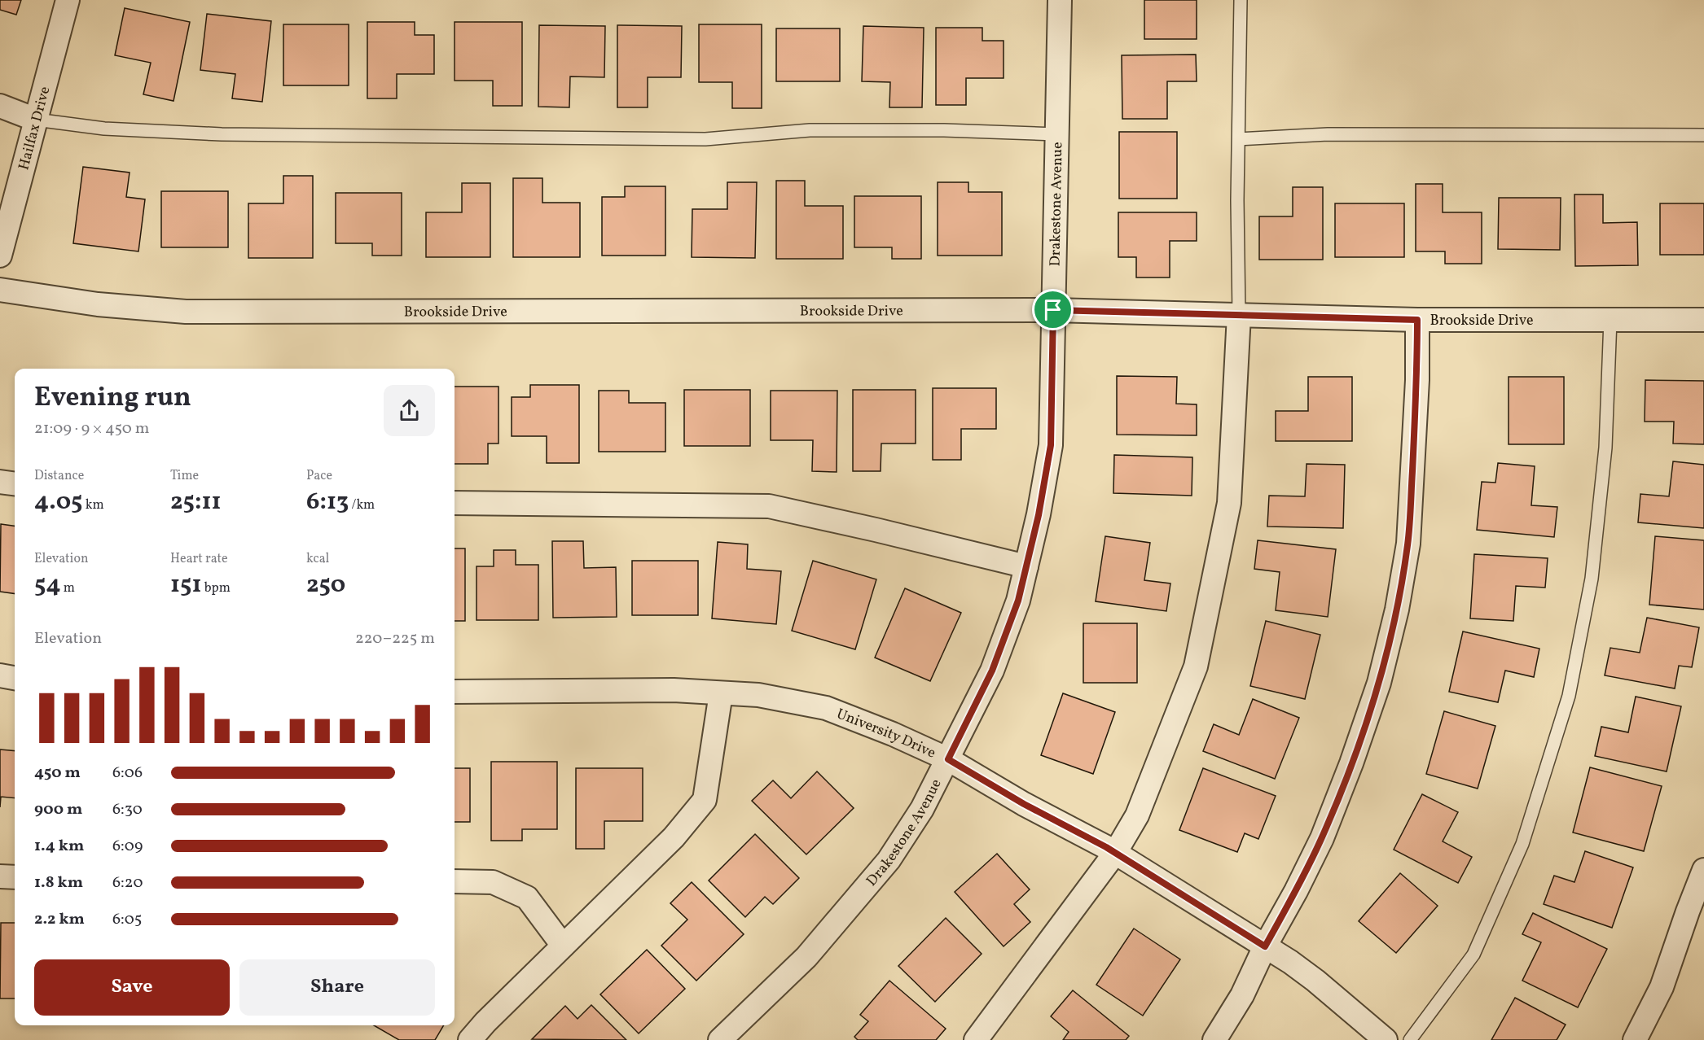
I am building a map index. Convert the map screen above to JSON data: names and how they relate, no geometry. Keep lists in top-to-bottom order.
{
  "streets": {
    "street": [
      "Hailfax Drive",
      "Drakestone Avenue",
      "Brookside Drive",
      "University Drive"
    ]
  },
  "crossings": [
    ["Drakestone Avenue", "Brookside Drive"],
    ["Drakestone Avenue", "University Drive"]
  ],
  "page": {
    "heading": ["Evening run", "21:09 · 9 × 450 m"],
    "stats": [
      ["Distance", "4.05 km"],
      ["Time", "25:11"],
      ["Pace", "6:13 /km"],
      ["Elevation", "54 m"],
      ["Heart rate", "151 bpm"],
      ["kcal", "250"]
    ],
    "chart": ["Elevation", "220–225 m"],
    "list": [
      {
        "name": "450 m",
        "note": "6:06"
      },
      {
        "name": "900 m",
        "note": "6:30"
      },
      {
        "name": "1.4 km",
        "note": "6:09"
      },
      {
        "name": "1.8 km",
        "note": "6:20"
      },
      {
        "name": "2.2 km",
        "note": "6:05"
      }
    ],
    "buttons": ["Save", "Share"]
  }
}
